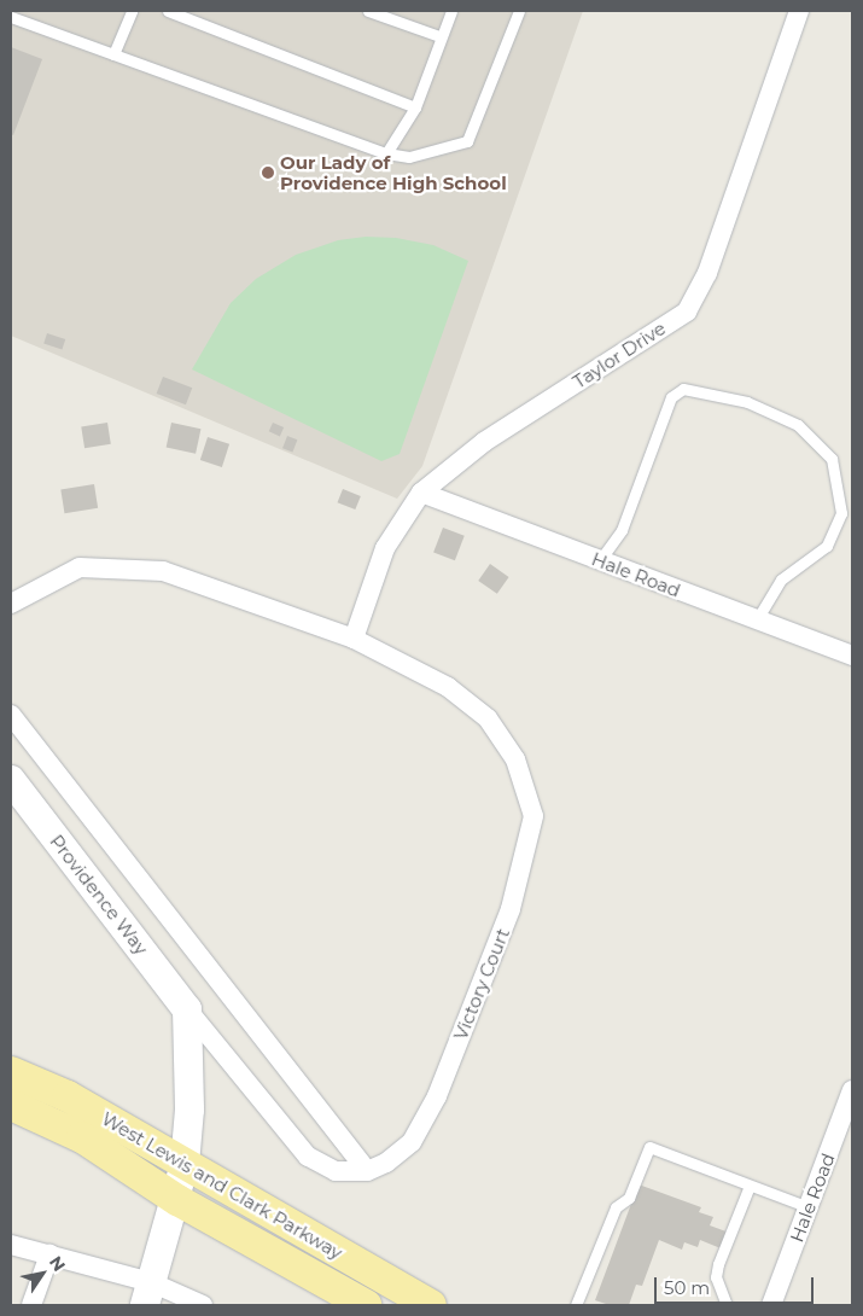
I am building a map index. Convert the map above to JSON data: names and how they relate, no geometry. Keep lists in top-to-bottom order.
{
  "streets": {
    "main road": ["West Lewis and Clark Parkway"],
    "street": [
      "Taylor Drive",
      "Hale Road",
      "Providence Way",
      "Victory Court"
    ]
  },
  "crossings": [
    ["Taylor Drive", "Hale Road"],
    ["Taylor Drive", "Victory Court"],
    ["Providence Way", "Victory Court"]
  ],
  "places": ["Our Lady of Providence High School"],
  "scale_bar": "50 m",
  "north": "top right"
}
